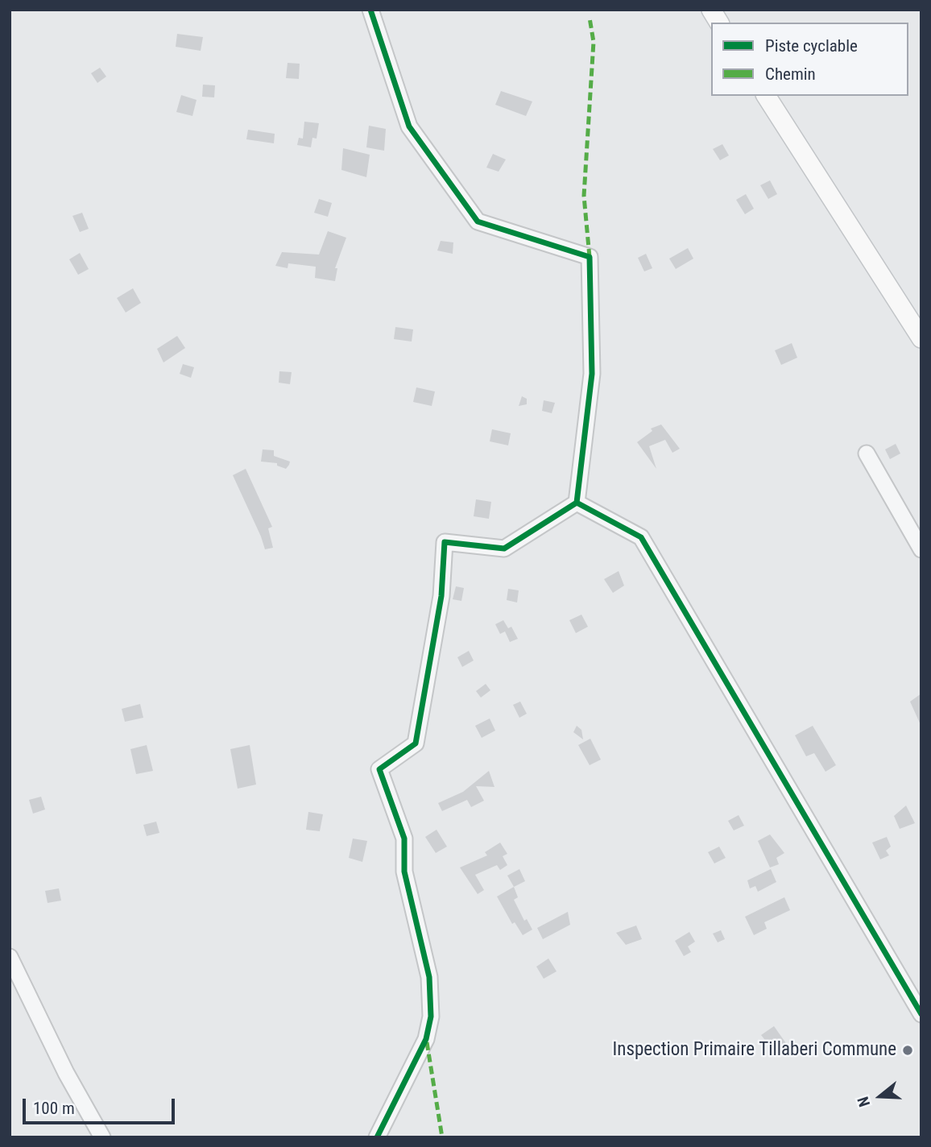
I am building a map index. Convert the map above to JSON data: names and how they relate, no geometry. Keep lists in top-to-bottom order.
{
  "places": ["Inspection Primaire Tillaberi Commune"],
  "legend": ["Piste cyclable", "Chemin"],
  "scale_bar": "100 m",
  "north": "left"
}
